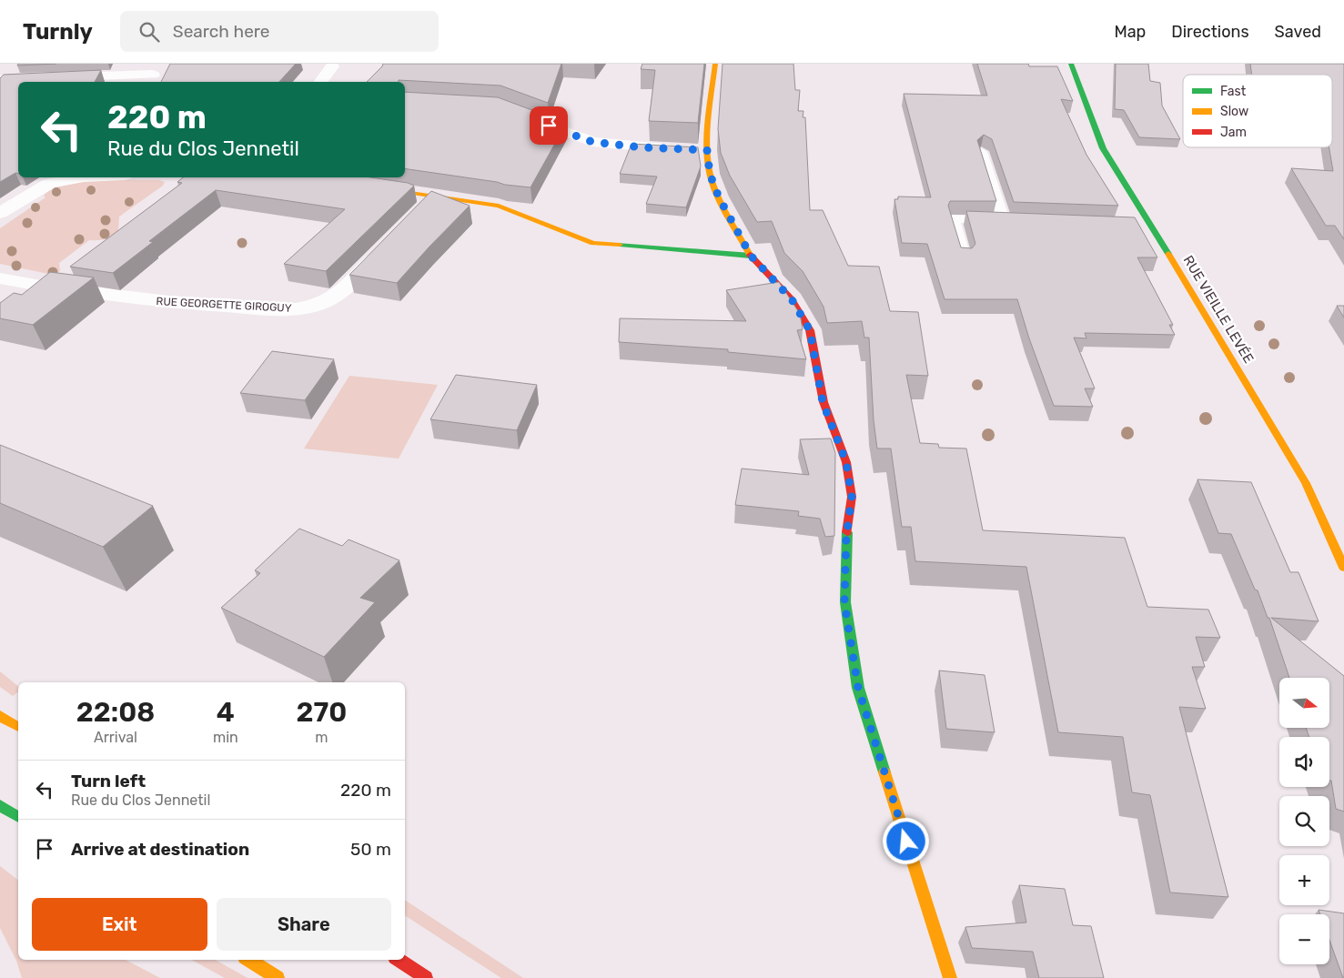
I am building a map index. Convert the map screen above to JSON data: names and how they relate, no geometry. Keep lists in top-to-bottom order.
{
  "streets": {
    "street": ["RUE GEORGETTE GIROGUY", "RUE VIEILLE LEVÉE"]
  },
  "legend": ["Fast", "Slow", "Jam"],
  "north": "right",
  "page": {
    "header": "Turnly",
    "search": "Search here",
    "nav": ["Map", "Directions", "Saved"],
    "turn": ["220 m", "Rue du Clos Jennetil"],
    "map_buttons": ["+", "−"],
    "eta": [
      "22:08",
      "Arrival",
      "4",
      "min",
      "270",
      "m"
    ],
    "list": [
      {
        "name": "Turn left",
        "note": "Rue du Clos Jennetil",
        "value": "220 m"
      },
      {
        "name": "Arrive at destination",
        "value": "50 m"
      }
    ],
    "buttons": ["Exit", "Share"]
  }
}
